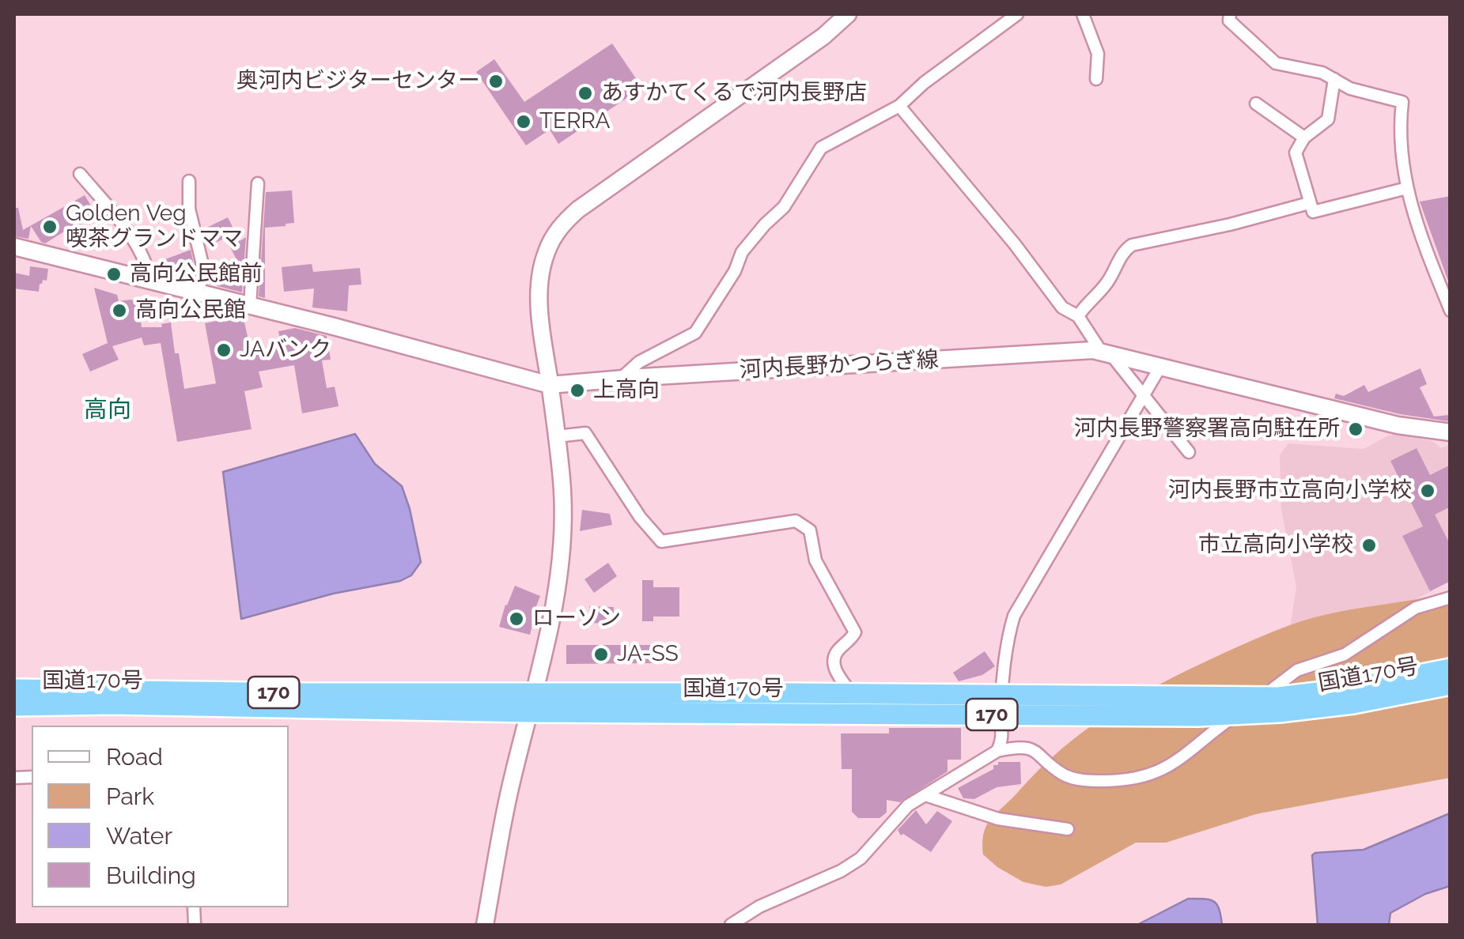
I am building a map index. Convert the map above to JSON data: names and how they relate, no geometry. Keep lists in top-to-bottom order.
{
  "streets": {
    "highway": ["国道170号", "170"],
    "street": ["河内長野かつらぎ線"]
  },
  "districts": ["高向"],
  "places": [
    "奥河内ビジターセンター",
    "あすかてくるで河内長野店",
    "TERRA",
    "Golden Veg 喫茶グランドママ",
    "高向公民館前",
    "高向公民館",
    "JAバンク",
    "上高向",
    "河内長野警察署高向駐在所",
    "河内長野市立高向小学校",
    "市立高向小学校",
    "ローソン",
    "JA-SS"
  ],
  "legend": [
    "Road",
    "Park",
    "Water",
    "Building"
  ]
}
